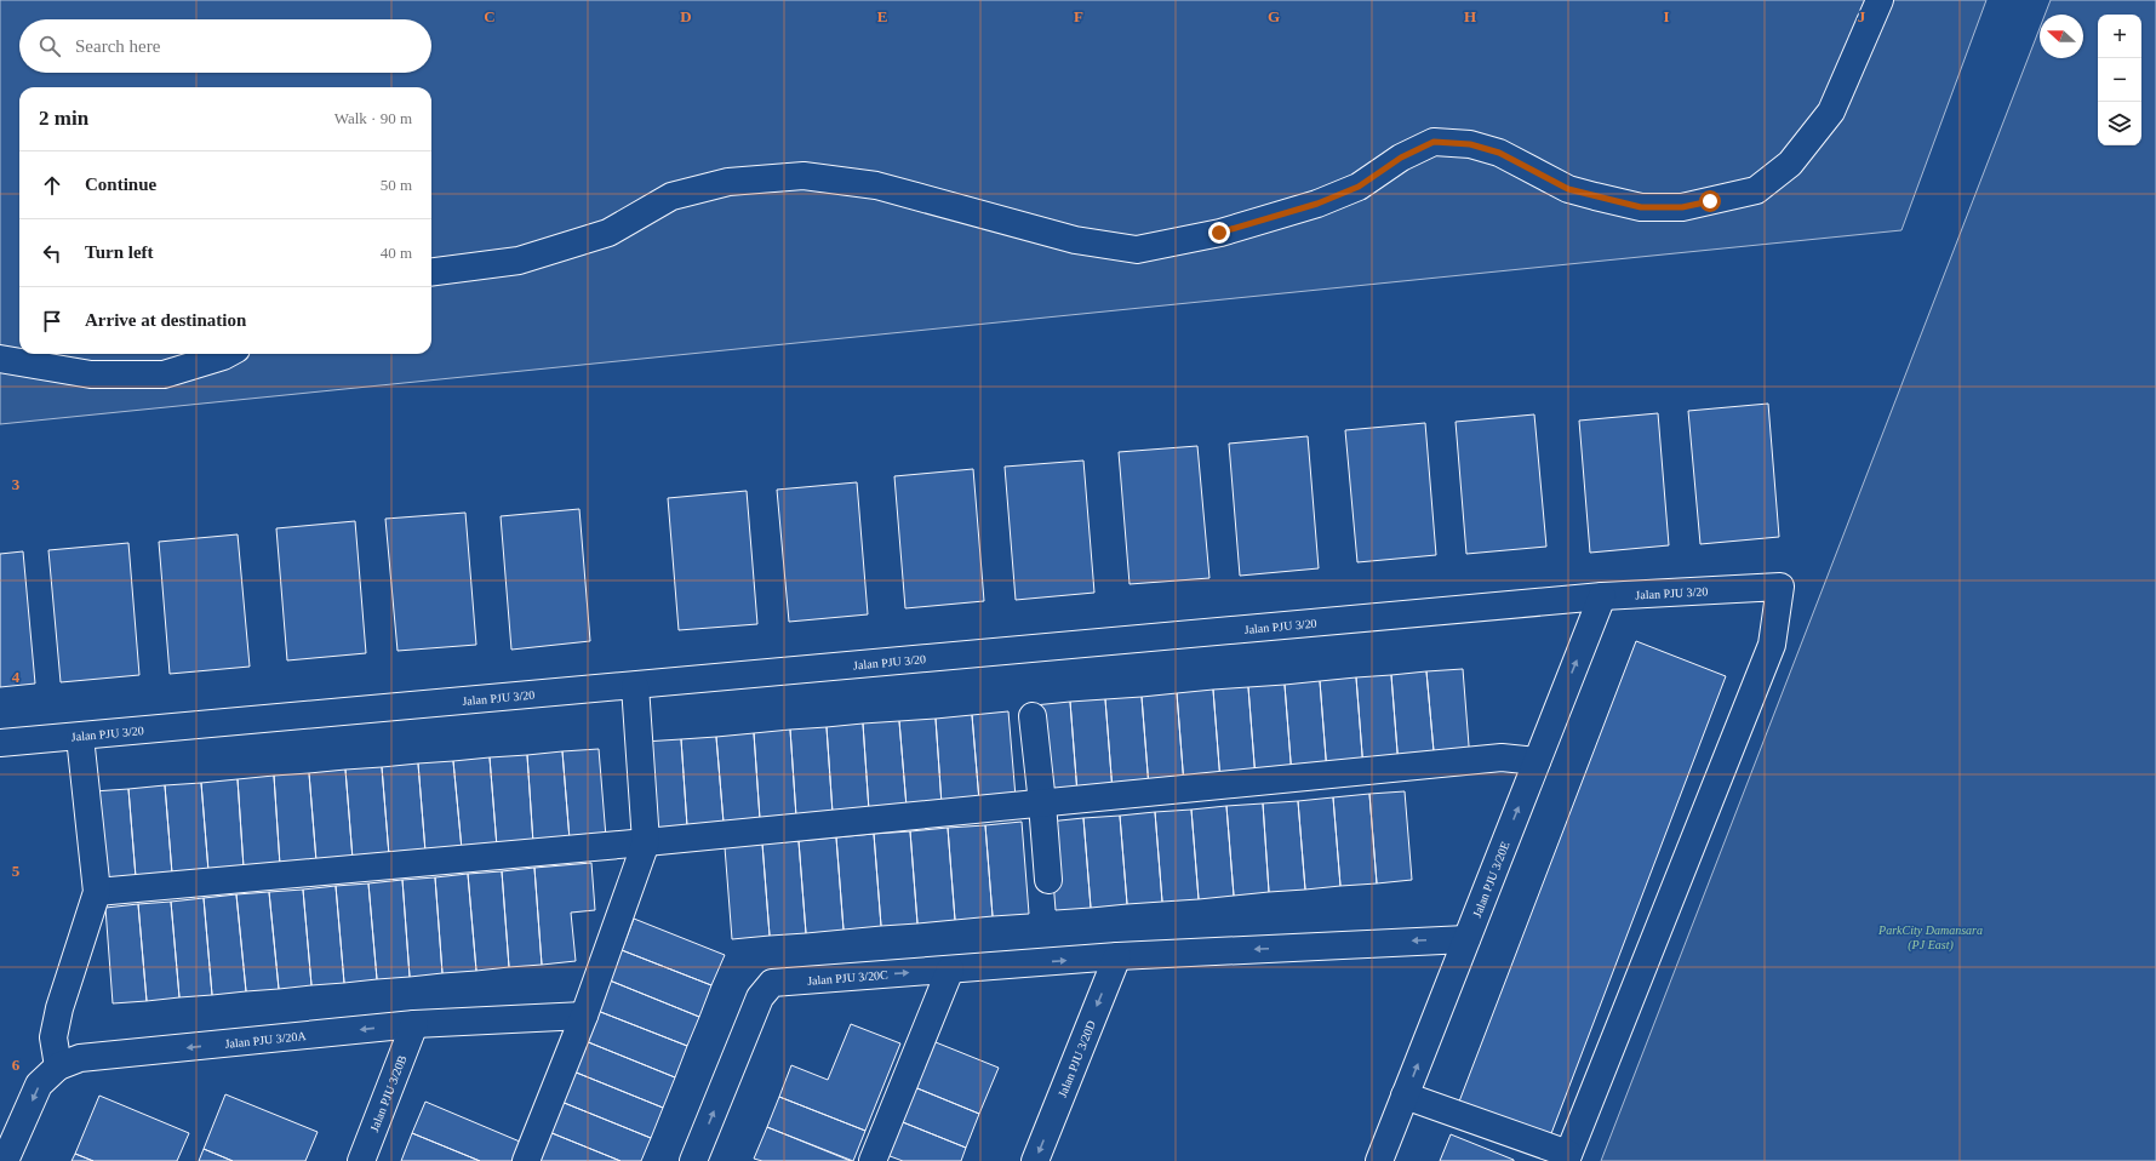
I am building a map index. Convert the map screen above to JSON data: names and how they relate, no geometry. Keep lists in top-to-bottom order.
{
  "streets": {
    "street": [
      "Jalan PJU 3/20",
      "Jalan PJU 3/20E",
      "Jalan PJU 3/20C",
      "Jalan PJU 3/20A",
      "Jalan PJU 3/20D",
      "Jalan PJU 3/20B"
    ]
  },
  "crossings": [
    ["Jalan PJU 3/20", "Jalan PJU 3/20E"],
    ["Jalan PJU 3/20E", "Jalan PJU 3/20C"],
    ["Jalan PJU 3/20C", "Jalan PJU 3/20D"],
    ["Jalan PJU 3/20A", "Jalan PJU 3/20B"]
  ],
  "one_way": ["Jalan PJU 3/20E"],
  "parks": ["ParkCity Damansara (PJ East)"],
  "north": "left",
  "page": {
    "map_buttons": ["+", "−"],
    "search": "Search here",
    "heading": ["2 min", "Walk · 90 m"],
    "list": [
      ["Continue", "50 m"],
      ["Turn left", "40 m"],
      "Arrive at destination"
    ]
  },
  "grid": {
    "columns": [
      "C",
      "D",
      "E",
      "F",
      "G",
      "H",
      "I",
      "J"
    ],
    "rows": [
      "3",
      "4",
      "5",
      "6"
    ]
  }
}
